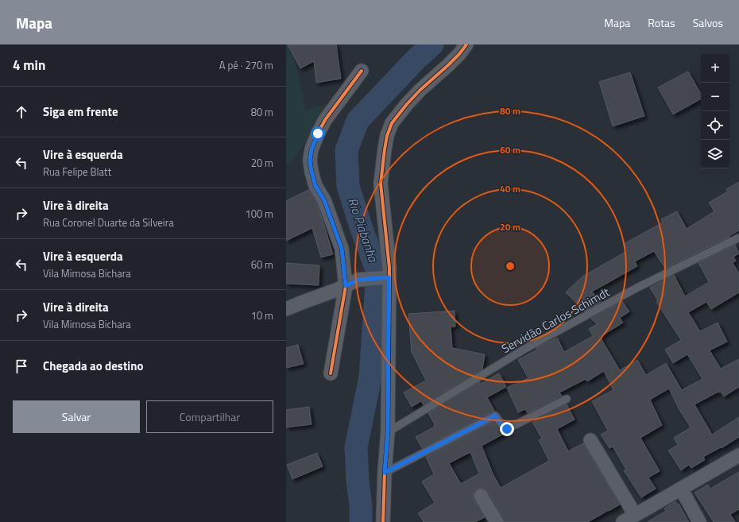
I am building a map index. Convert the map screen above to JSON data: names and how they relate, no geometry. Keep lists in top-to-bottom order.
{
  "streets": {
    "lane": ["Servidão Carlos Schimdt"]
  },
  "water": ["Rio Piabanha"],
  "page": {
    "header": "Mapa",
    "nav": ["Mapa", "Rotas", "Salvos"],
    "heading": ["4 min", "A pé · 270 m"],
    "map_buttons": ["+", "−"],
    "list": [
      ["Siga em frente", "80 m"],
      ["Vire à esquerda", "Rua Felipe Blatt", "20 m"],
      ["Vire à direita", "Rua Coronel Duarte da Silveira", "100 m"],
      ["Vire à esquerda", "Vila Mimosa Bichara", "60 m"],
      ["Vire à direita", "Vila Mimosa Bichara", "10 m"],
      "Chegada ao destino"
    ],
    "buttons": ["Salvar", "Compartilhar"]
  },
  "rings": [
    "80 m",
    "60 m",
    "40 m",
    "20 m"
  ]
}
